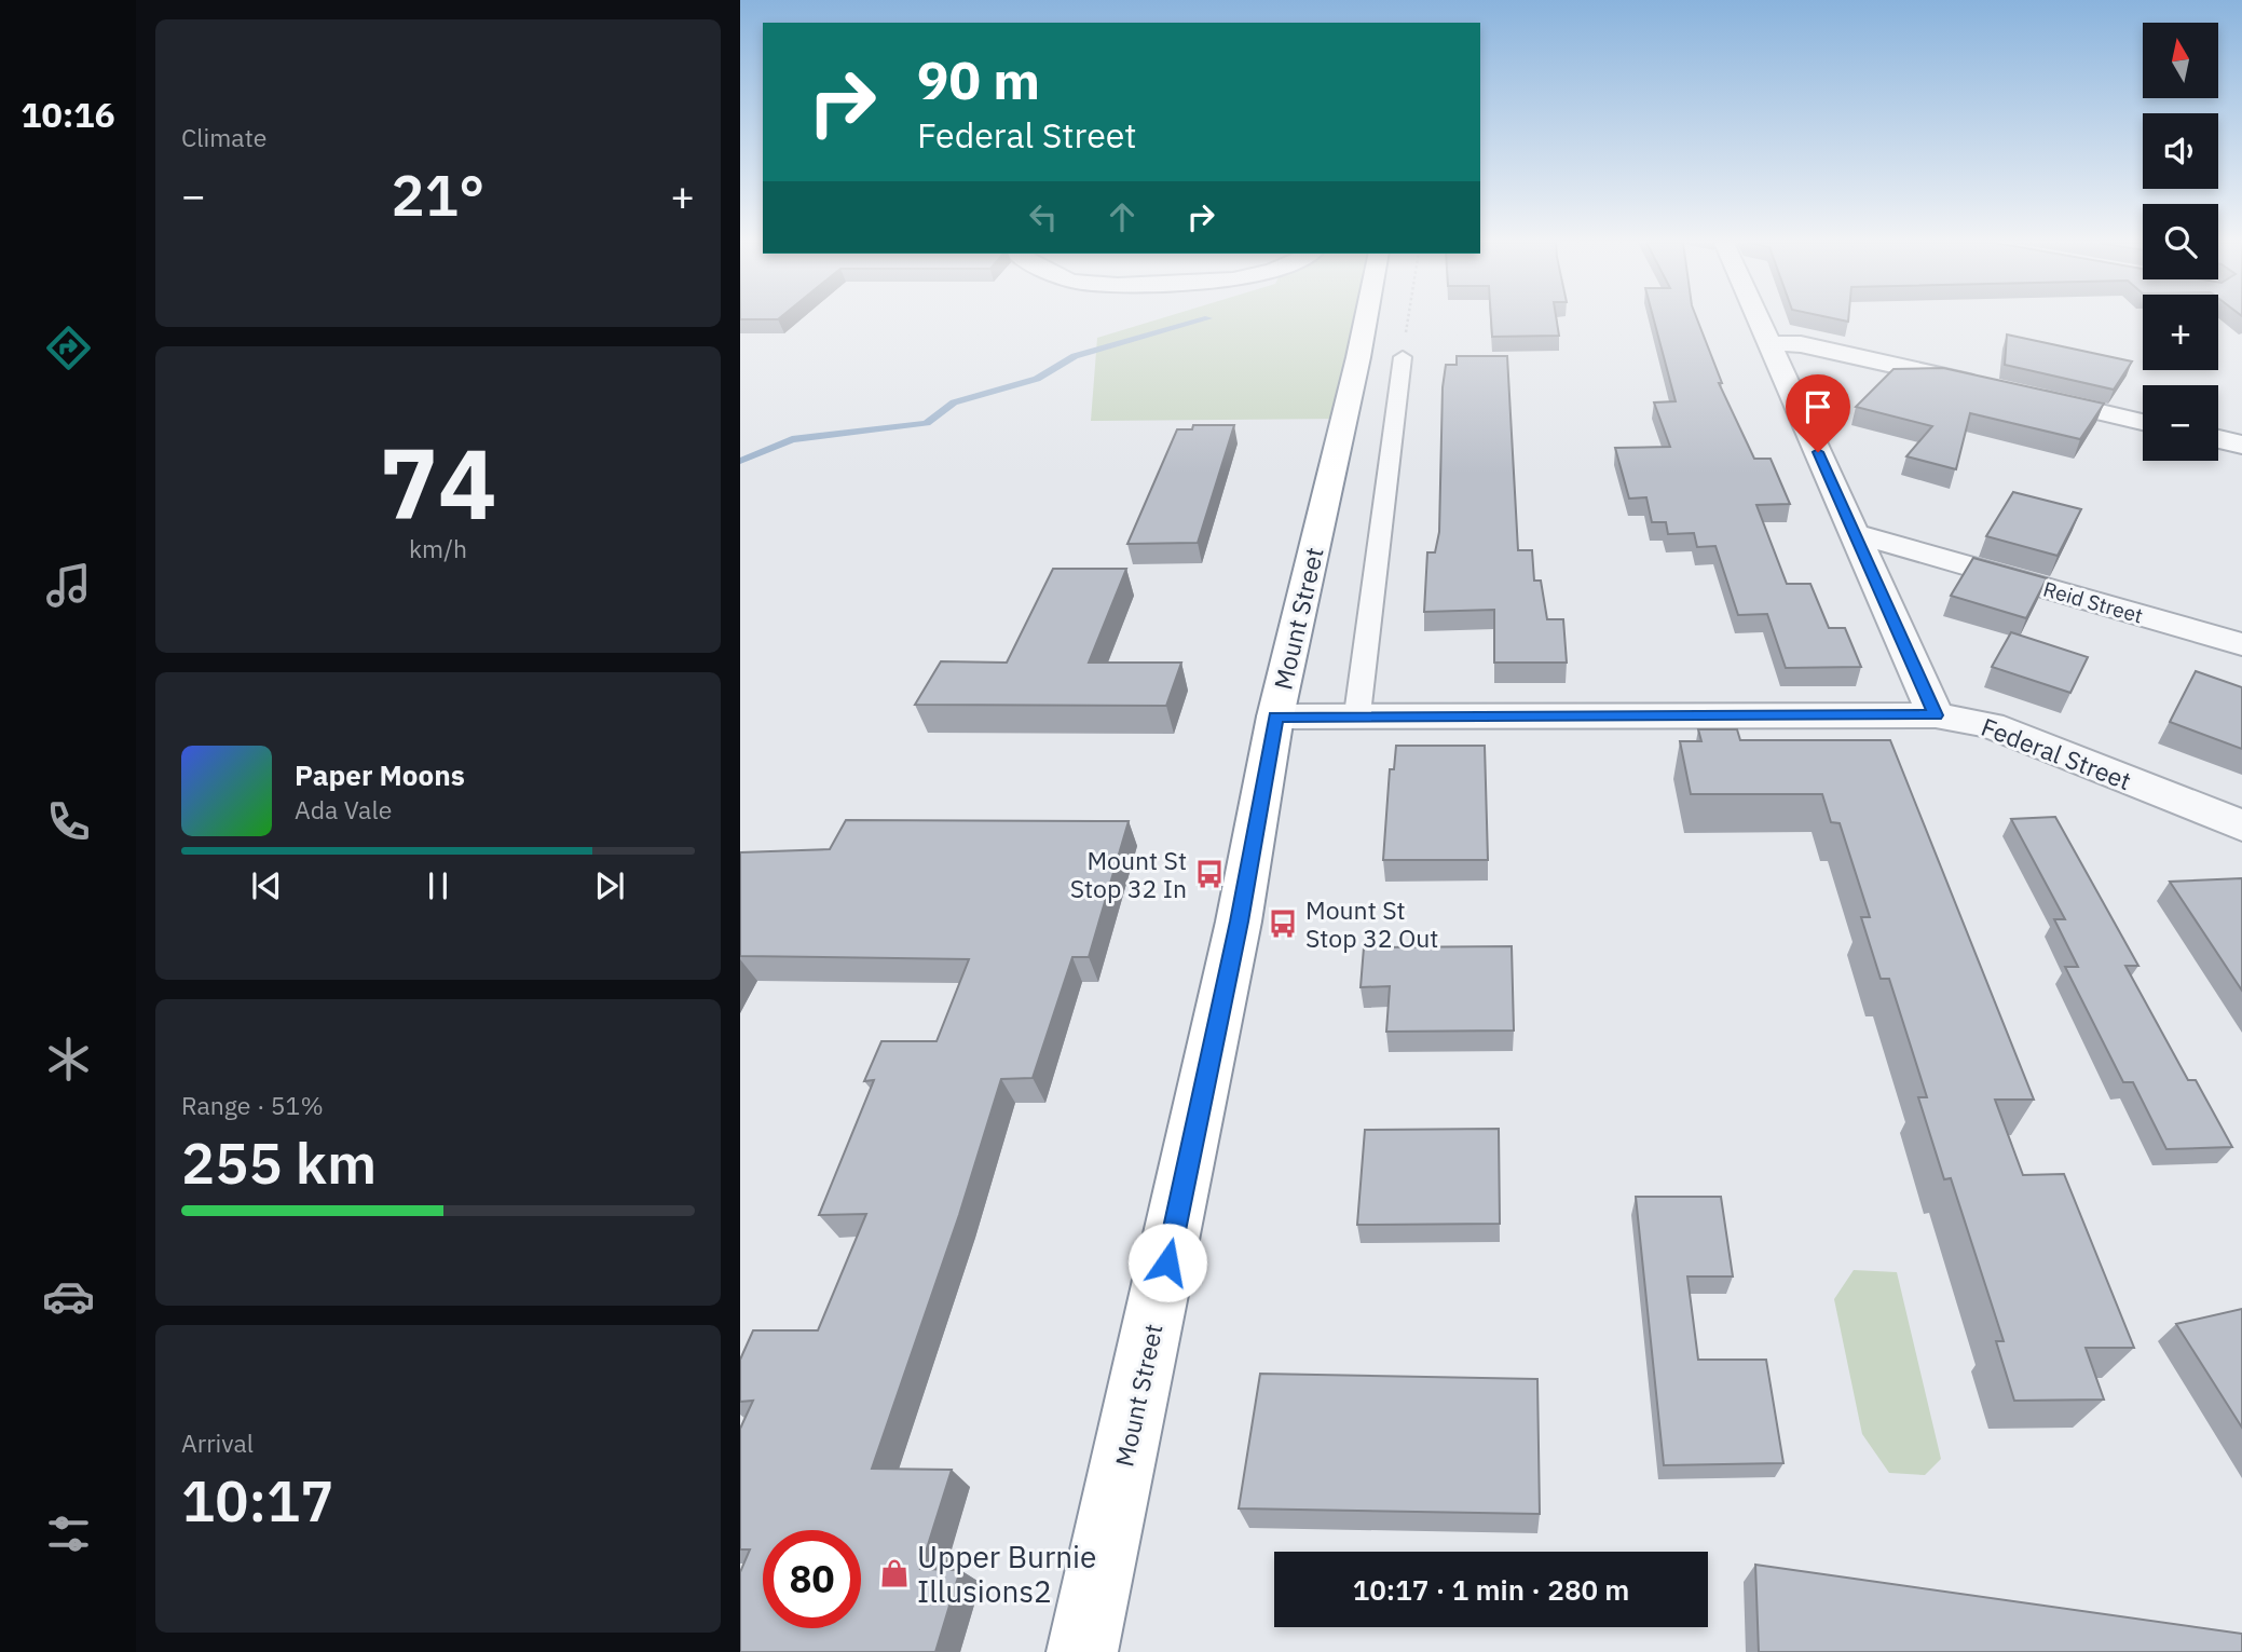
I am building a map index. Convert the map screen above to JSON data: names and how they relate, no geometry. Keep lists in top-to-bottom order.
{
  "streets": {
    "highway": ["Mount Street"],
    "street": ["Reid Street", "Federal Street"]
  },
  "crossings": [
    ["Mount Street", "Federal Street"]
  ],
  "places": {
    "bus stop": ["Mount St Stop 32 In", "Mount St Stop 32 Out"],
    "shop": ["Upper Burnie Illusions2"]
  },
  "north": "top",
  "page": {
    "tabs": "10:16",
    "tile": [
      "Climate",
      ["74", "km/h"],
      ["Range · 51%", "255 km"],
      ["Arrival", "10:17"]
    ],
    "map_buttons": ["+", "−"],
    "turn": ["90 m", "Federal Street"],
    "heat": ["−", "21°", "+"],
    "song": ["Paper Moons", "Ada Vale"],
    "limit": "80",
    "trip": "10:17 · 1 min · 280 m"
  }
}
